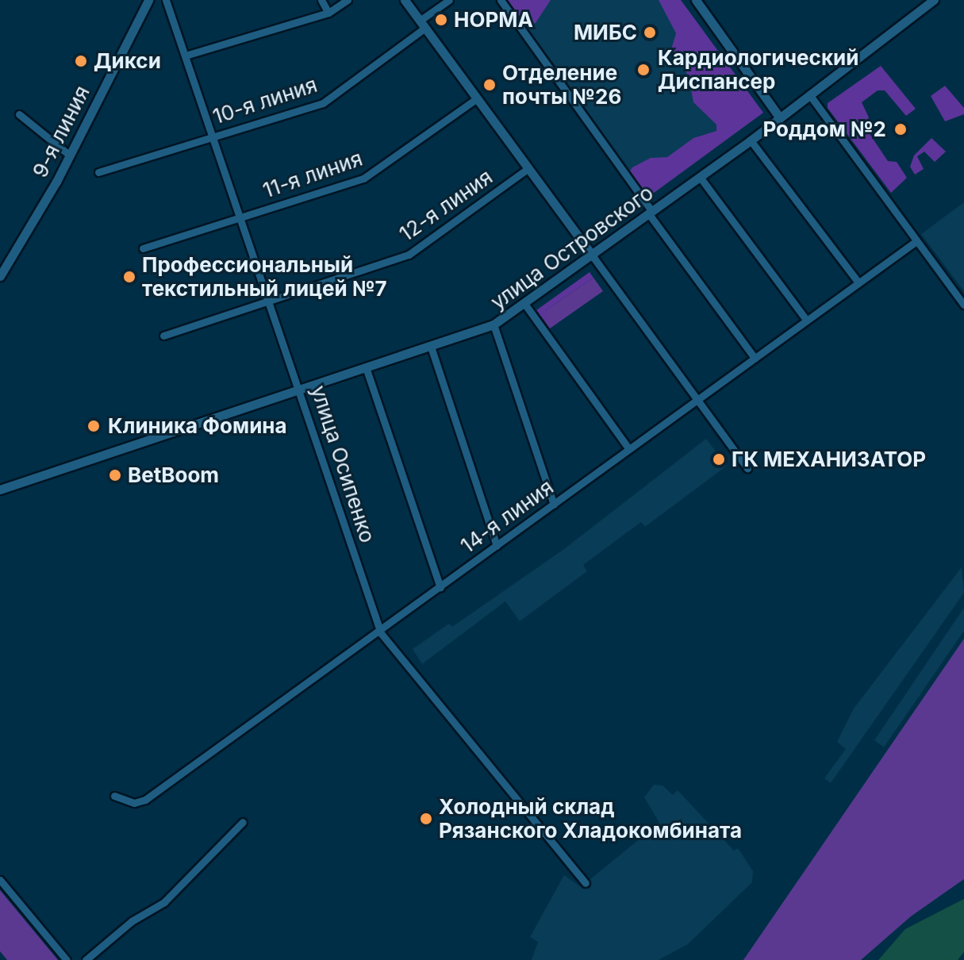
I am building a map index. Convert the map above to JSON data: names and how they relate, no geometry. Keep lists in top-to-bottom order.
{
  "streets": {
    "street": [
      "10-я линия",
      "9-я линия",
      "11-я линия",
      "12-я линия",
      "улица Островского",
      "улица Осипенко",
      "14-я линия"
    ]
  },
  "crossings": [
    ["10-я линия", "улица Осипенко"],
    ["11-я линия", "улица Осипенко"],
    ["12-я линия", "улица Осипенко"],
    ["улица Островского", "улица Осипенко"],
    ["улица Осипенко", "14-я линия"]
  ],
  "places": [
    "НОРМА",
    "МИБС",
    "Дикси",
    "Кардиологический Диспансер",
    "Отделение почты №26",
    "Роддом №2",
    "Профессиональный текстильный лицей №7",
    "Клиника Фомина",
    "ГК МЕХАНИЗАТОР",
    "BetBoom",
    "Холодный склад Рязанского Хладокомбината"
  ]
}
